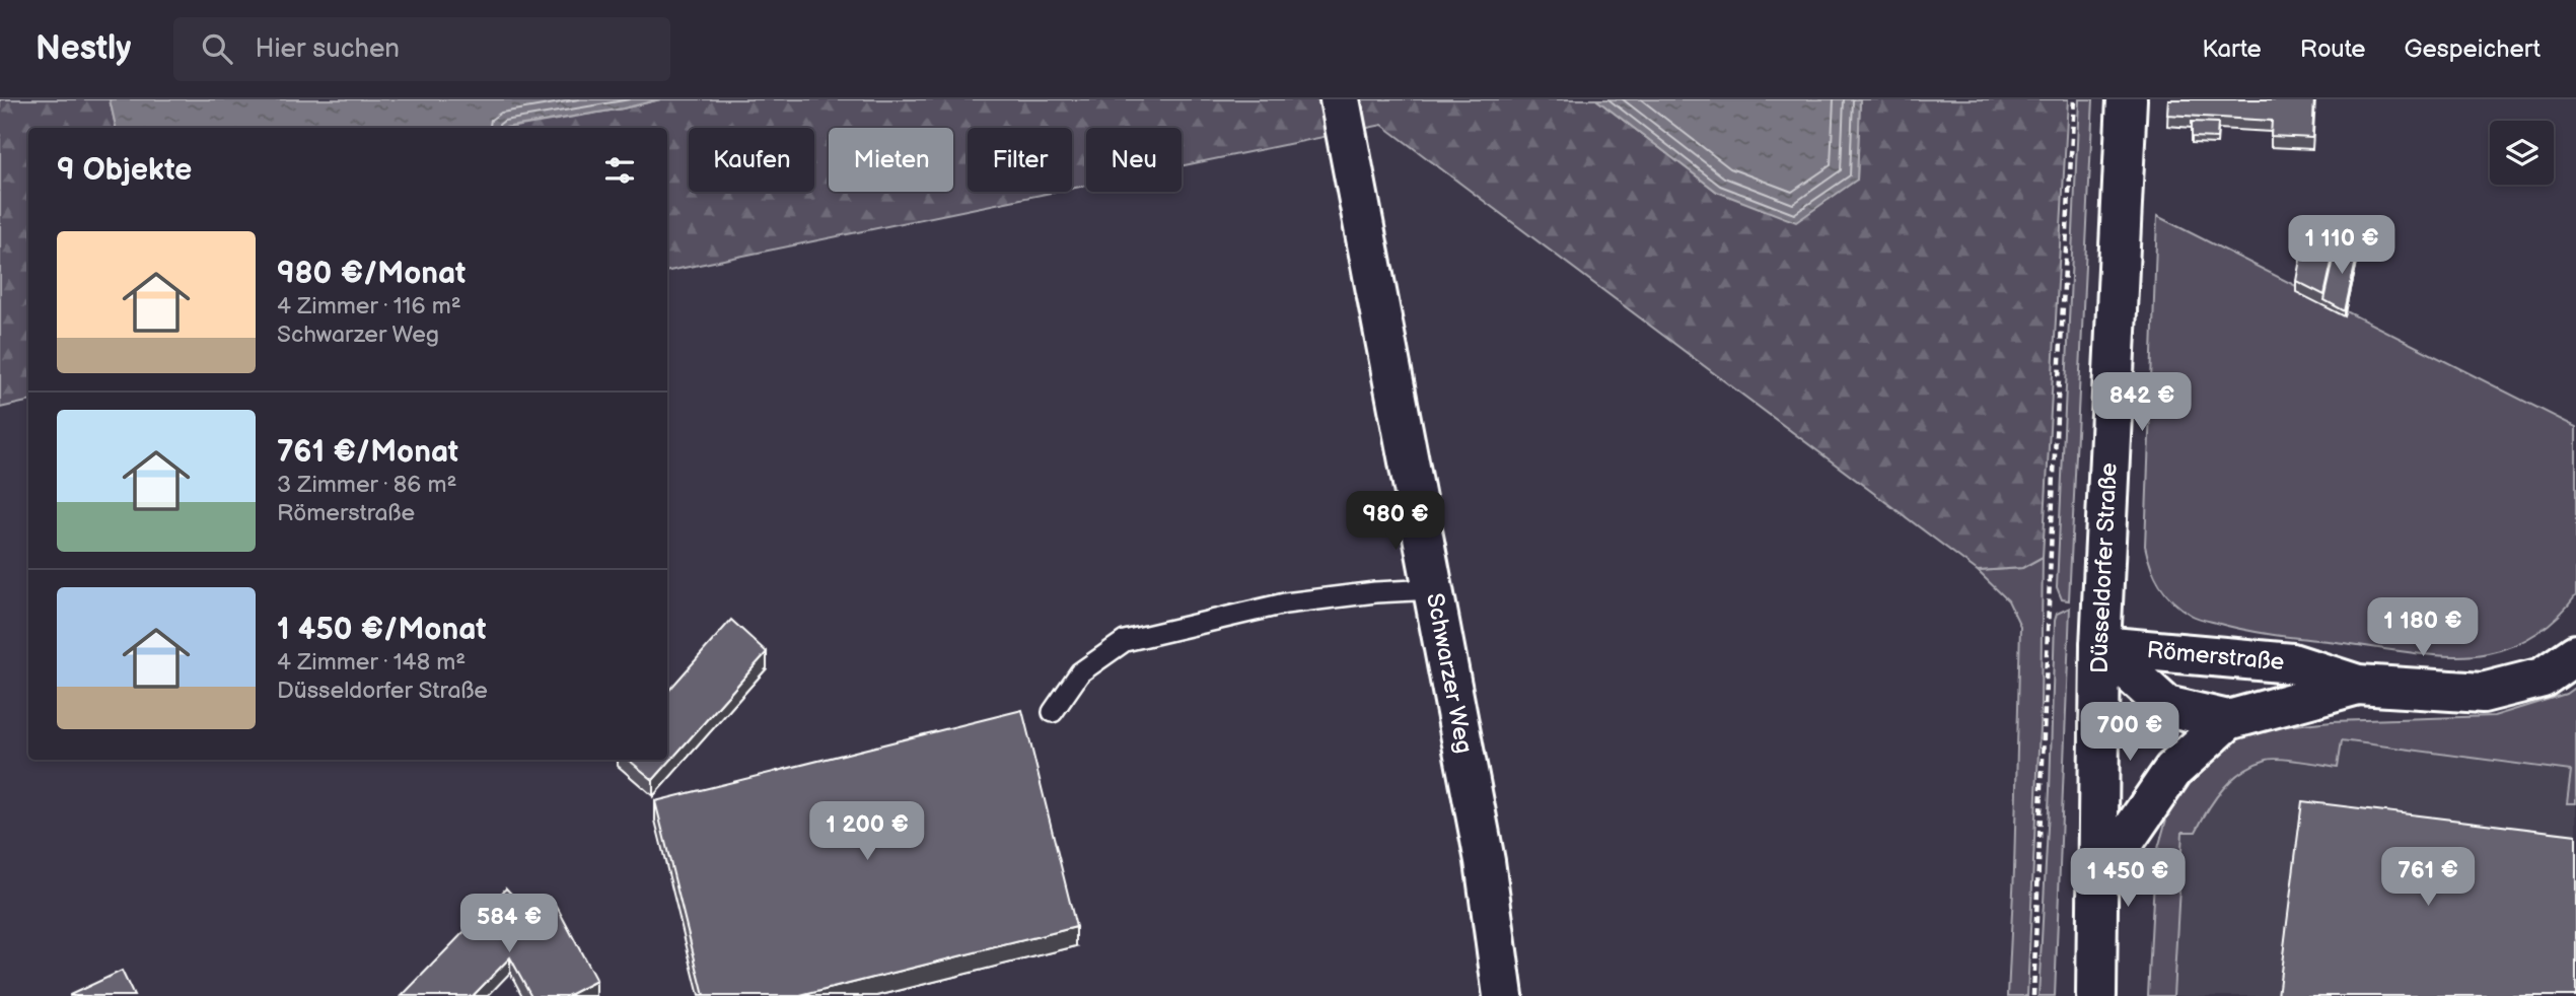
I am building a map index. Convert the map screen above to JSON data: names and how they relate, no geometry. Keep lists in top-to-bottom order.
{
  "streets": {
    "street": ["Düsseldorfer Straße", "Römerstraße", "Schwarzer Weg"]
  },
  "crossings": [
    ["Düsseldorfer Straße", "Römerstraße"]
  ],
  "page": {
    "header": "Nestly",
    "search": "Hier suchen",
    "nav": ["Karte", "Route", "Gespeichert"],
    "chip": [
      "Kaufen",
      "Mieten",
      "Filter",
      "Neu"
    ],
    "heading": "9 Objekte",
    "list": [
      {
        "name": "980 €/Monat",
        "note": "4 Zimmer · 116 m² · Schwarzer Weg"
      },
      {
        "name": "761 €/Monat",
        "note": "3 Zimmer · 86 m² · Römerstraße"
      },
      {
        "name": "1 450 €/Monat",
        "note": "4 Zimmer · 148 m² · Düsseldorfer Straße"
      }
    ],
    "price": [
      "1 110 €",
      "842 €",
      "980 €",
      "1 180 €",
      "700 €",
      "1 200 €",
      "761 €",
      "1 450 €",
      "584 €"
    ]
  }
}
